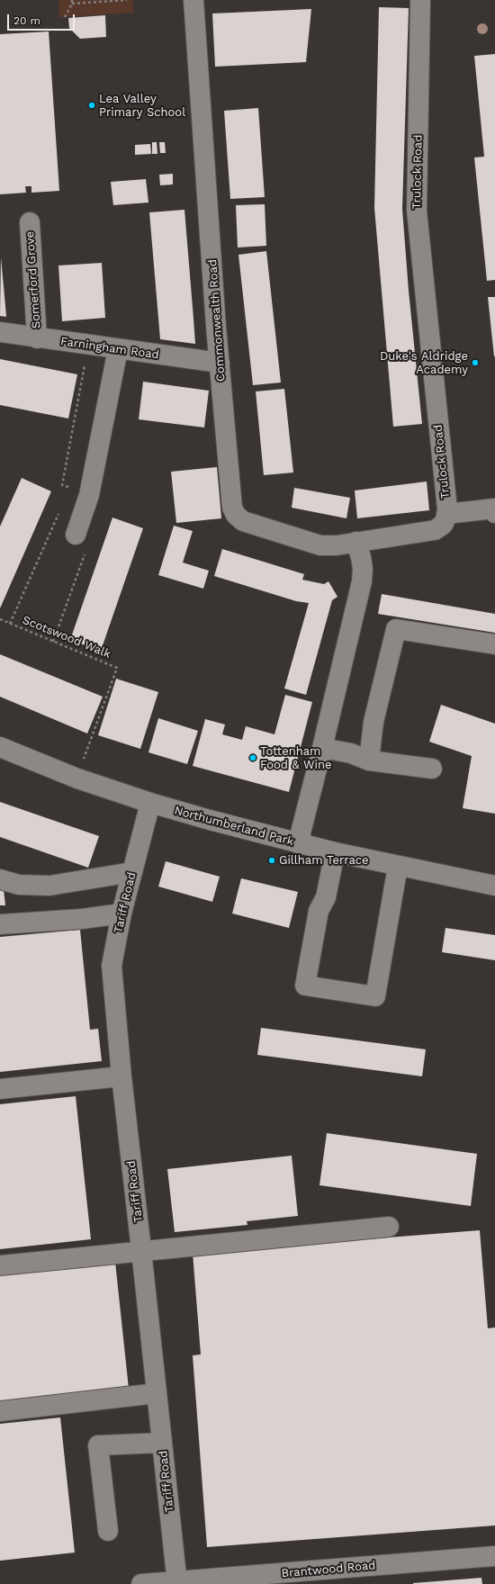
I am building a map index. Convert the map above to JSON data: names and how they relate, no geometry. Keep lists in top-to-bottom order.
{
  "streets": {
    "street": [
      "Trulock Road",
      "Somerford Grove",
      "Commonwealth Road",
      "Farningham Road",
      "Northumberland Park",
      "Tariff Road",
      "Brantwood Road"
    ],
    "path": ["Scotswood Walk"]
  },
  "crossings": [
    ["Trulock Road", "Commonwealth Road"],
    ["Somerford Grove", "Farningham Road"],
    ["Commonwealth Road", "Farningham Road"],
    ["Scotswood Walk", "Northumberland Park"],
    ["Northumberland Park", "Tariff Road"],
    ["Tariff Road", "Brantwood Road"]
  ],
  "places": [
    "Lea Valley Primary School",
    "Duke's Aldridge Academy",
    "Tottenham Food & Wine",
    "Gillham Terrace"
  ],
  "scale_bar": "20 m"
}
